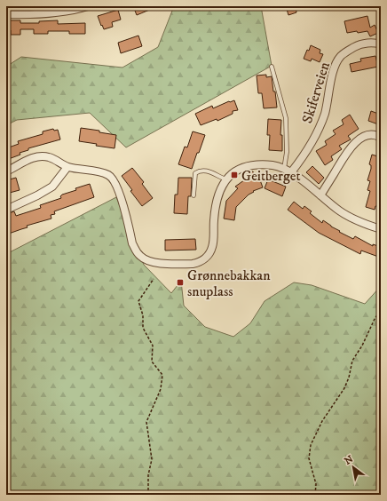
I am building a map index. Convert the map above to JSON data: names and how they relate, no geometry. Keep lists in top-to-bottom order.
{
  "streets": {
    "street": ["Skiferveien"]
  },
  "places": {
    "transit": ["Geitberget", "Grønnebakkan snuplass"]
  },
  "north": "top left"
}
